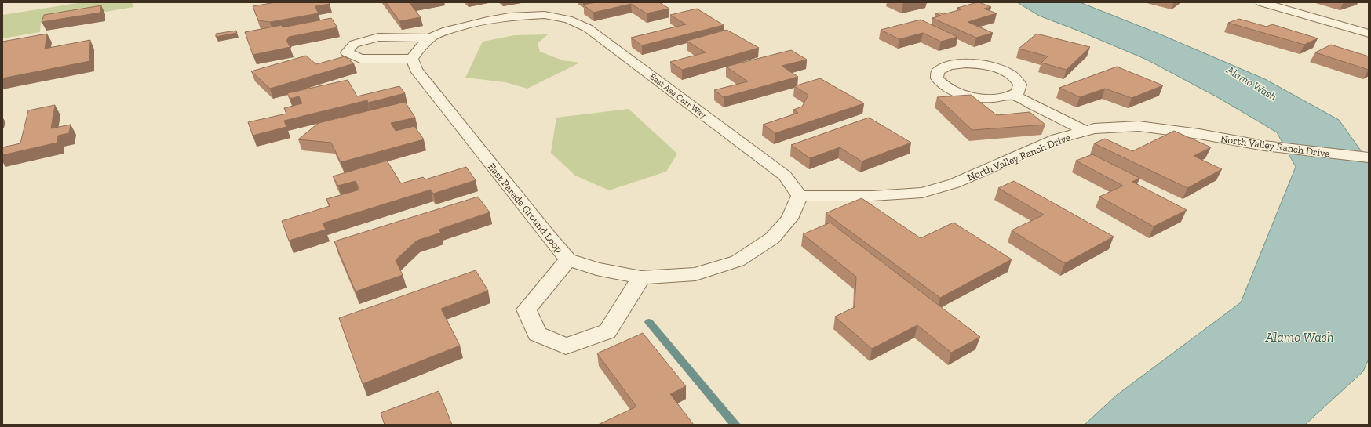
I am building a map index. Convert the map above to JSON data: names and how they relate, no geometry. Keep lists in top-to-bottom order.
{
  "streets": {
    "street": ["East Asa Carr Way", "North Valley Ranch Drive", "East Parade Ground Loop"]
  },
  "crossings": [
    ["East Asa Carr Way", "North Valley Ranch Drive"],
    ["East Asa Carr Way", "East Parade Ground Loop"],
    ["North Valley Ranch Drive", "East Parade Ground Loop"]
  ],
  "water": ["Alamo Wash"]
}
